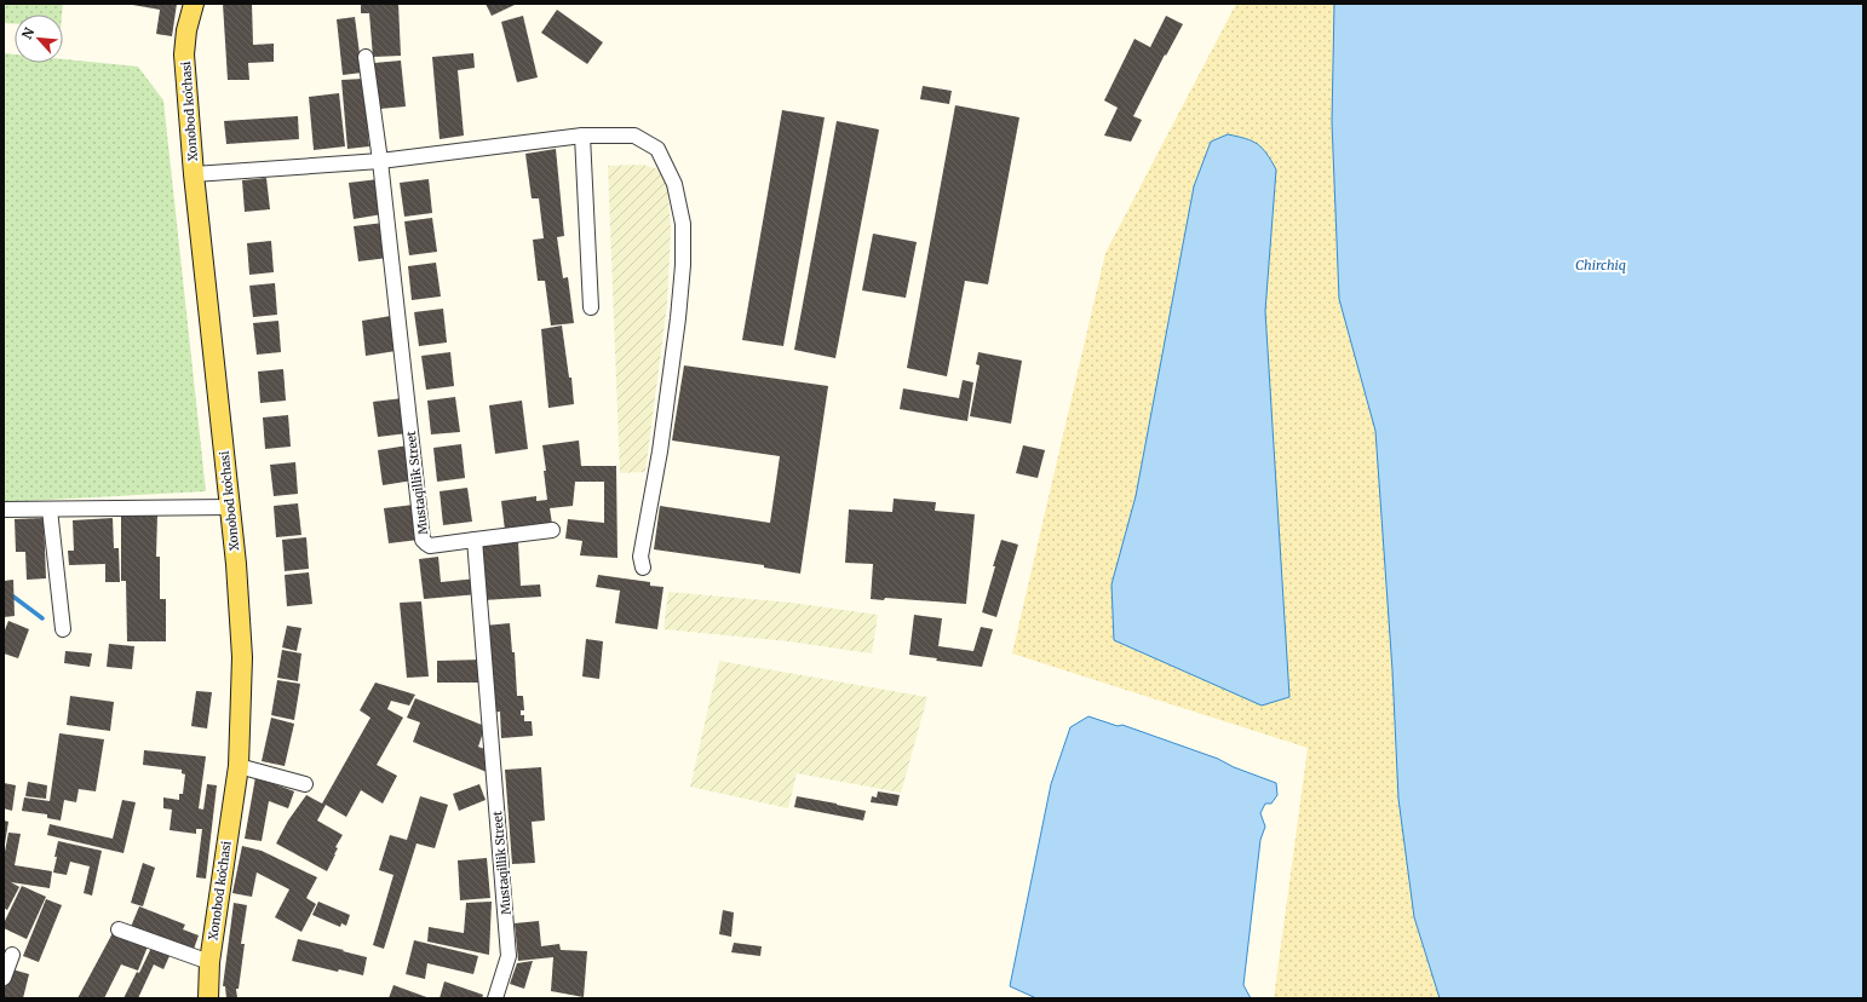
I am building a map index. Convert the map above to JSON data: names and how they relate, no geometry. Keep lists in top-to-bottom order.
{
  "streets": {
    "main road": ["Xonobod koʻchasi"],
    "street": ["Mustaqillik Street"]
  },
  "water": ["Chirchiq"],
  "north": "top left"
}
